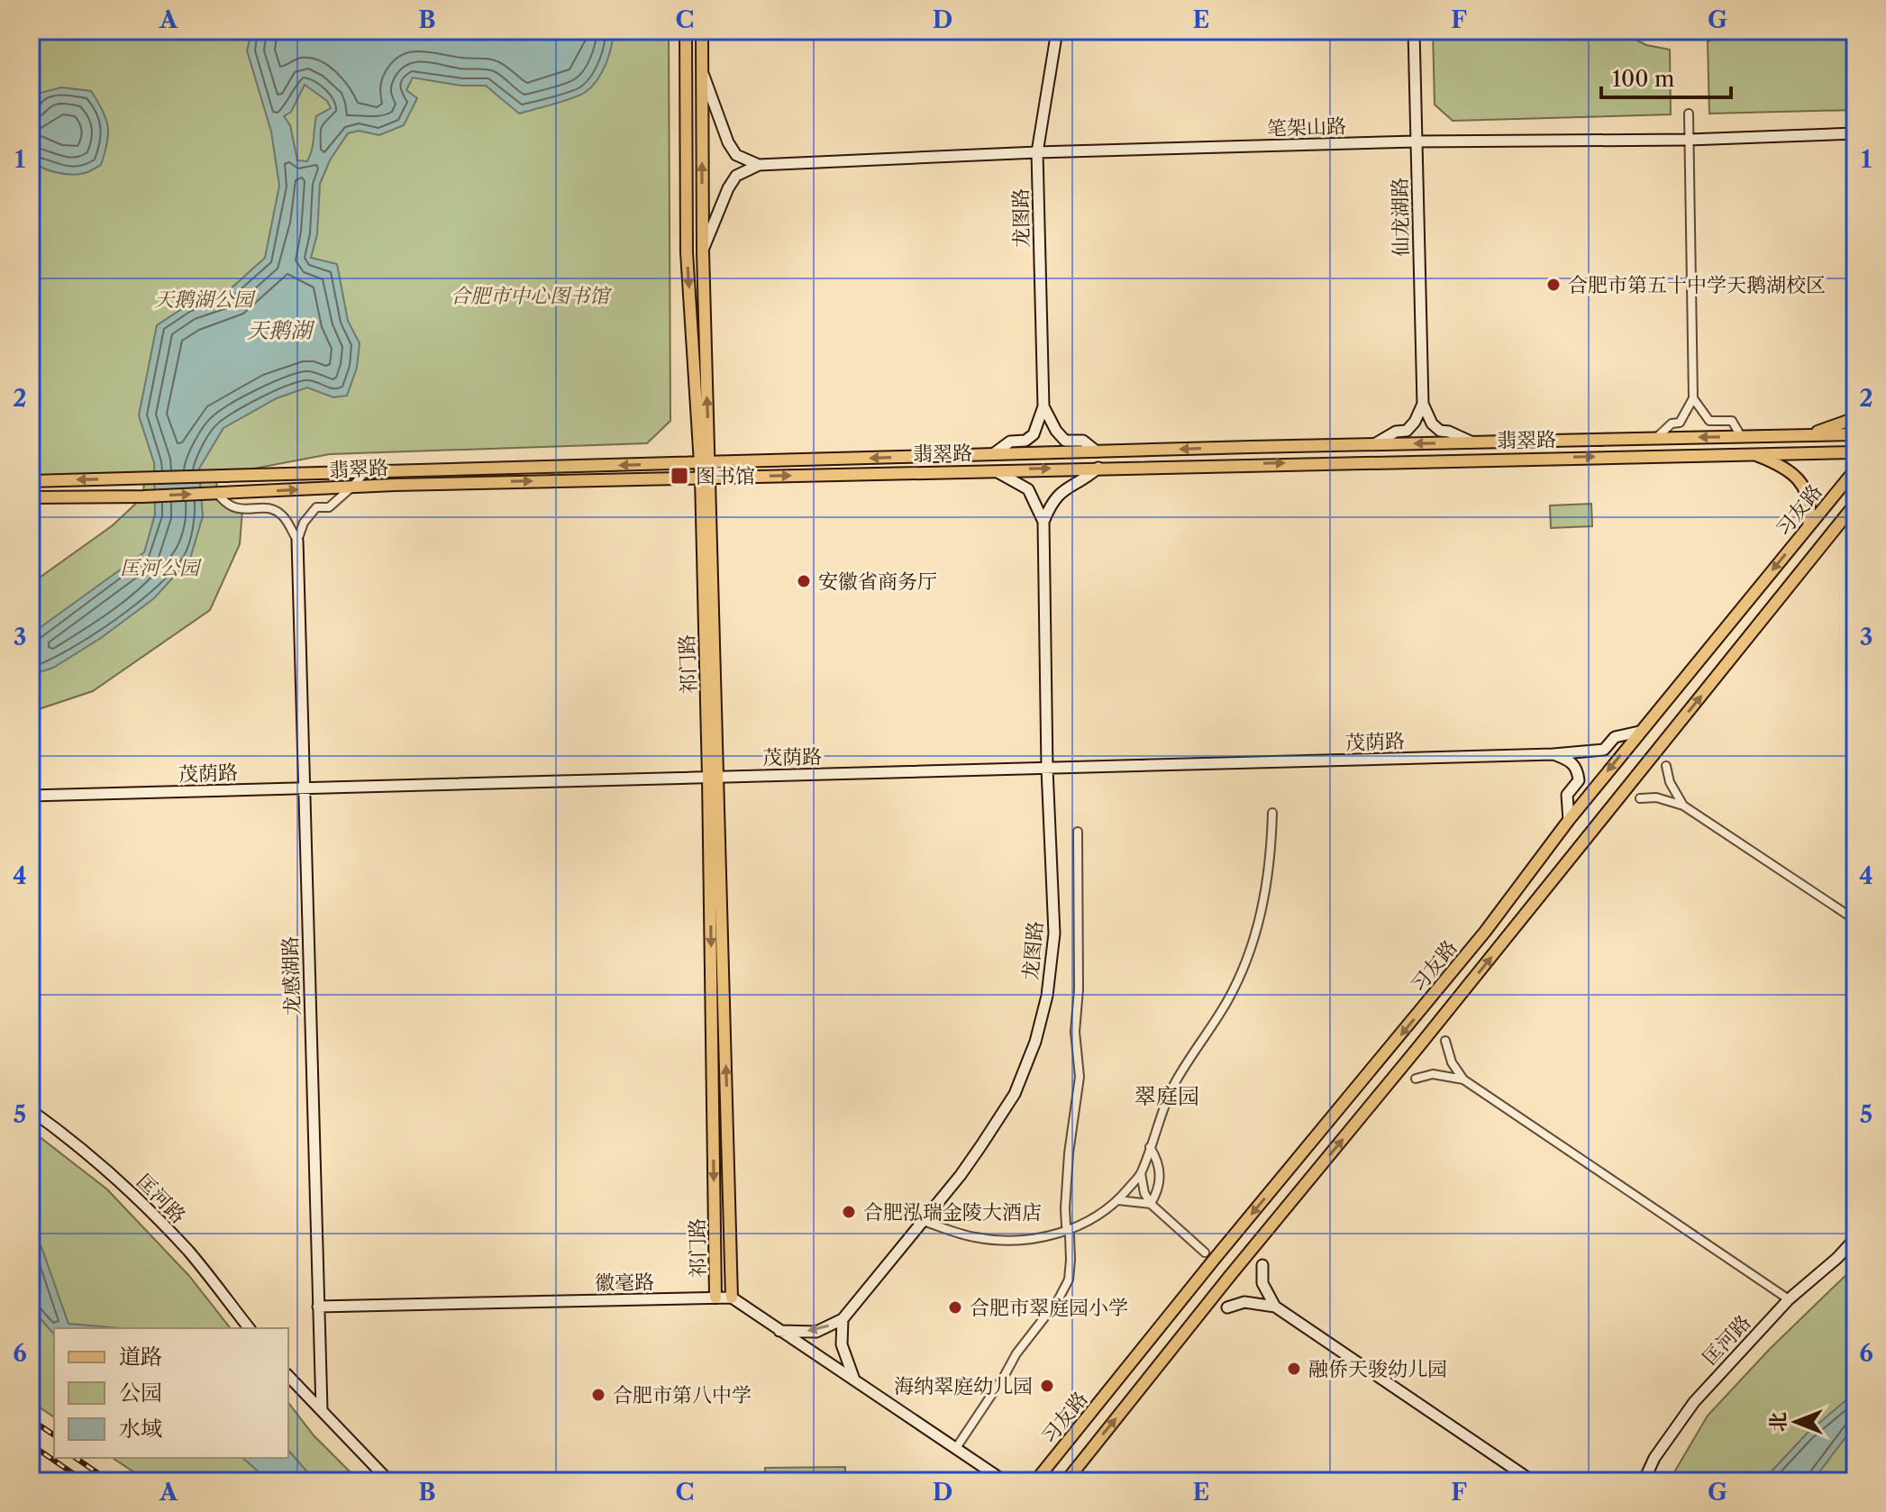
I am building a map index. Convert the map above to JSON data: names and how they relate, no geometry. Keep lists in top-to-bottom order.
{
  "streets": {
    "main road": ["翡翠路", "习友路", "祁门路"],
    "street": [
      "笔架山路",
      "仙龙湖路",
      "龙图路",
      "茂荫路",
      "龙感湖路",
      "匡河路",
      "徽毫路"
    ]
  },
  "crossings": [
    ["笔架山路", "仙龙湖路"],
    ["笔架山路", "龙图路"],
    ["龙图路", "茂荫路"],
    ["翡翠路", "祁门路"],
    ["习友路", "茂荫路"],
    ["祁门路", "茂荫路"],
    ["祁门路", "徽毫路"],
    ["茂荫路", "龙感湖路"],
    ["龙感湖路", "徽毫路"]
  ],
  "districts": ["翠庭园"],
  "water": ["天鹅湖"],
  "parks": ["合肥市中心图书馆", "天鹅湖公园", "匡河公园"],
  "places": {
    "other": [
      "合肥市第五十中学天鹅湖校区",
      "安徽省商务厅",
      "合肥泓瑞金陵大酒店",
      "合肥市翠庭园小学",
      "融侨天骏幼儿园",
      "海纳翠庭幼儿园",
      "合肥市第八中学"
    ],
    "transit": ["图书馆"]
  },
  "legend": ["道路", "公园", "水域"],
  "scale_bar": "100 m",
  "north": "left",
  "grid": {
    "columns": [
      "A",
      "B",
      "C",
      "D",
      "E",
      "F",
      "G"
    ],
    "rows": [
      "1",
      "2",
      "3",
      "4",
      "5",
      "6"
    ]
  }
}
